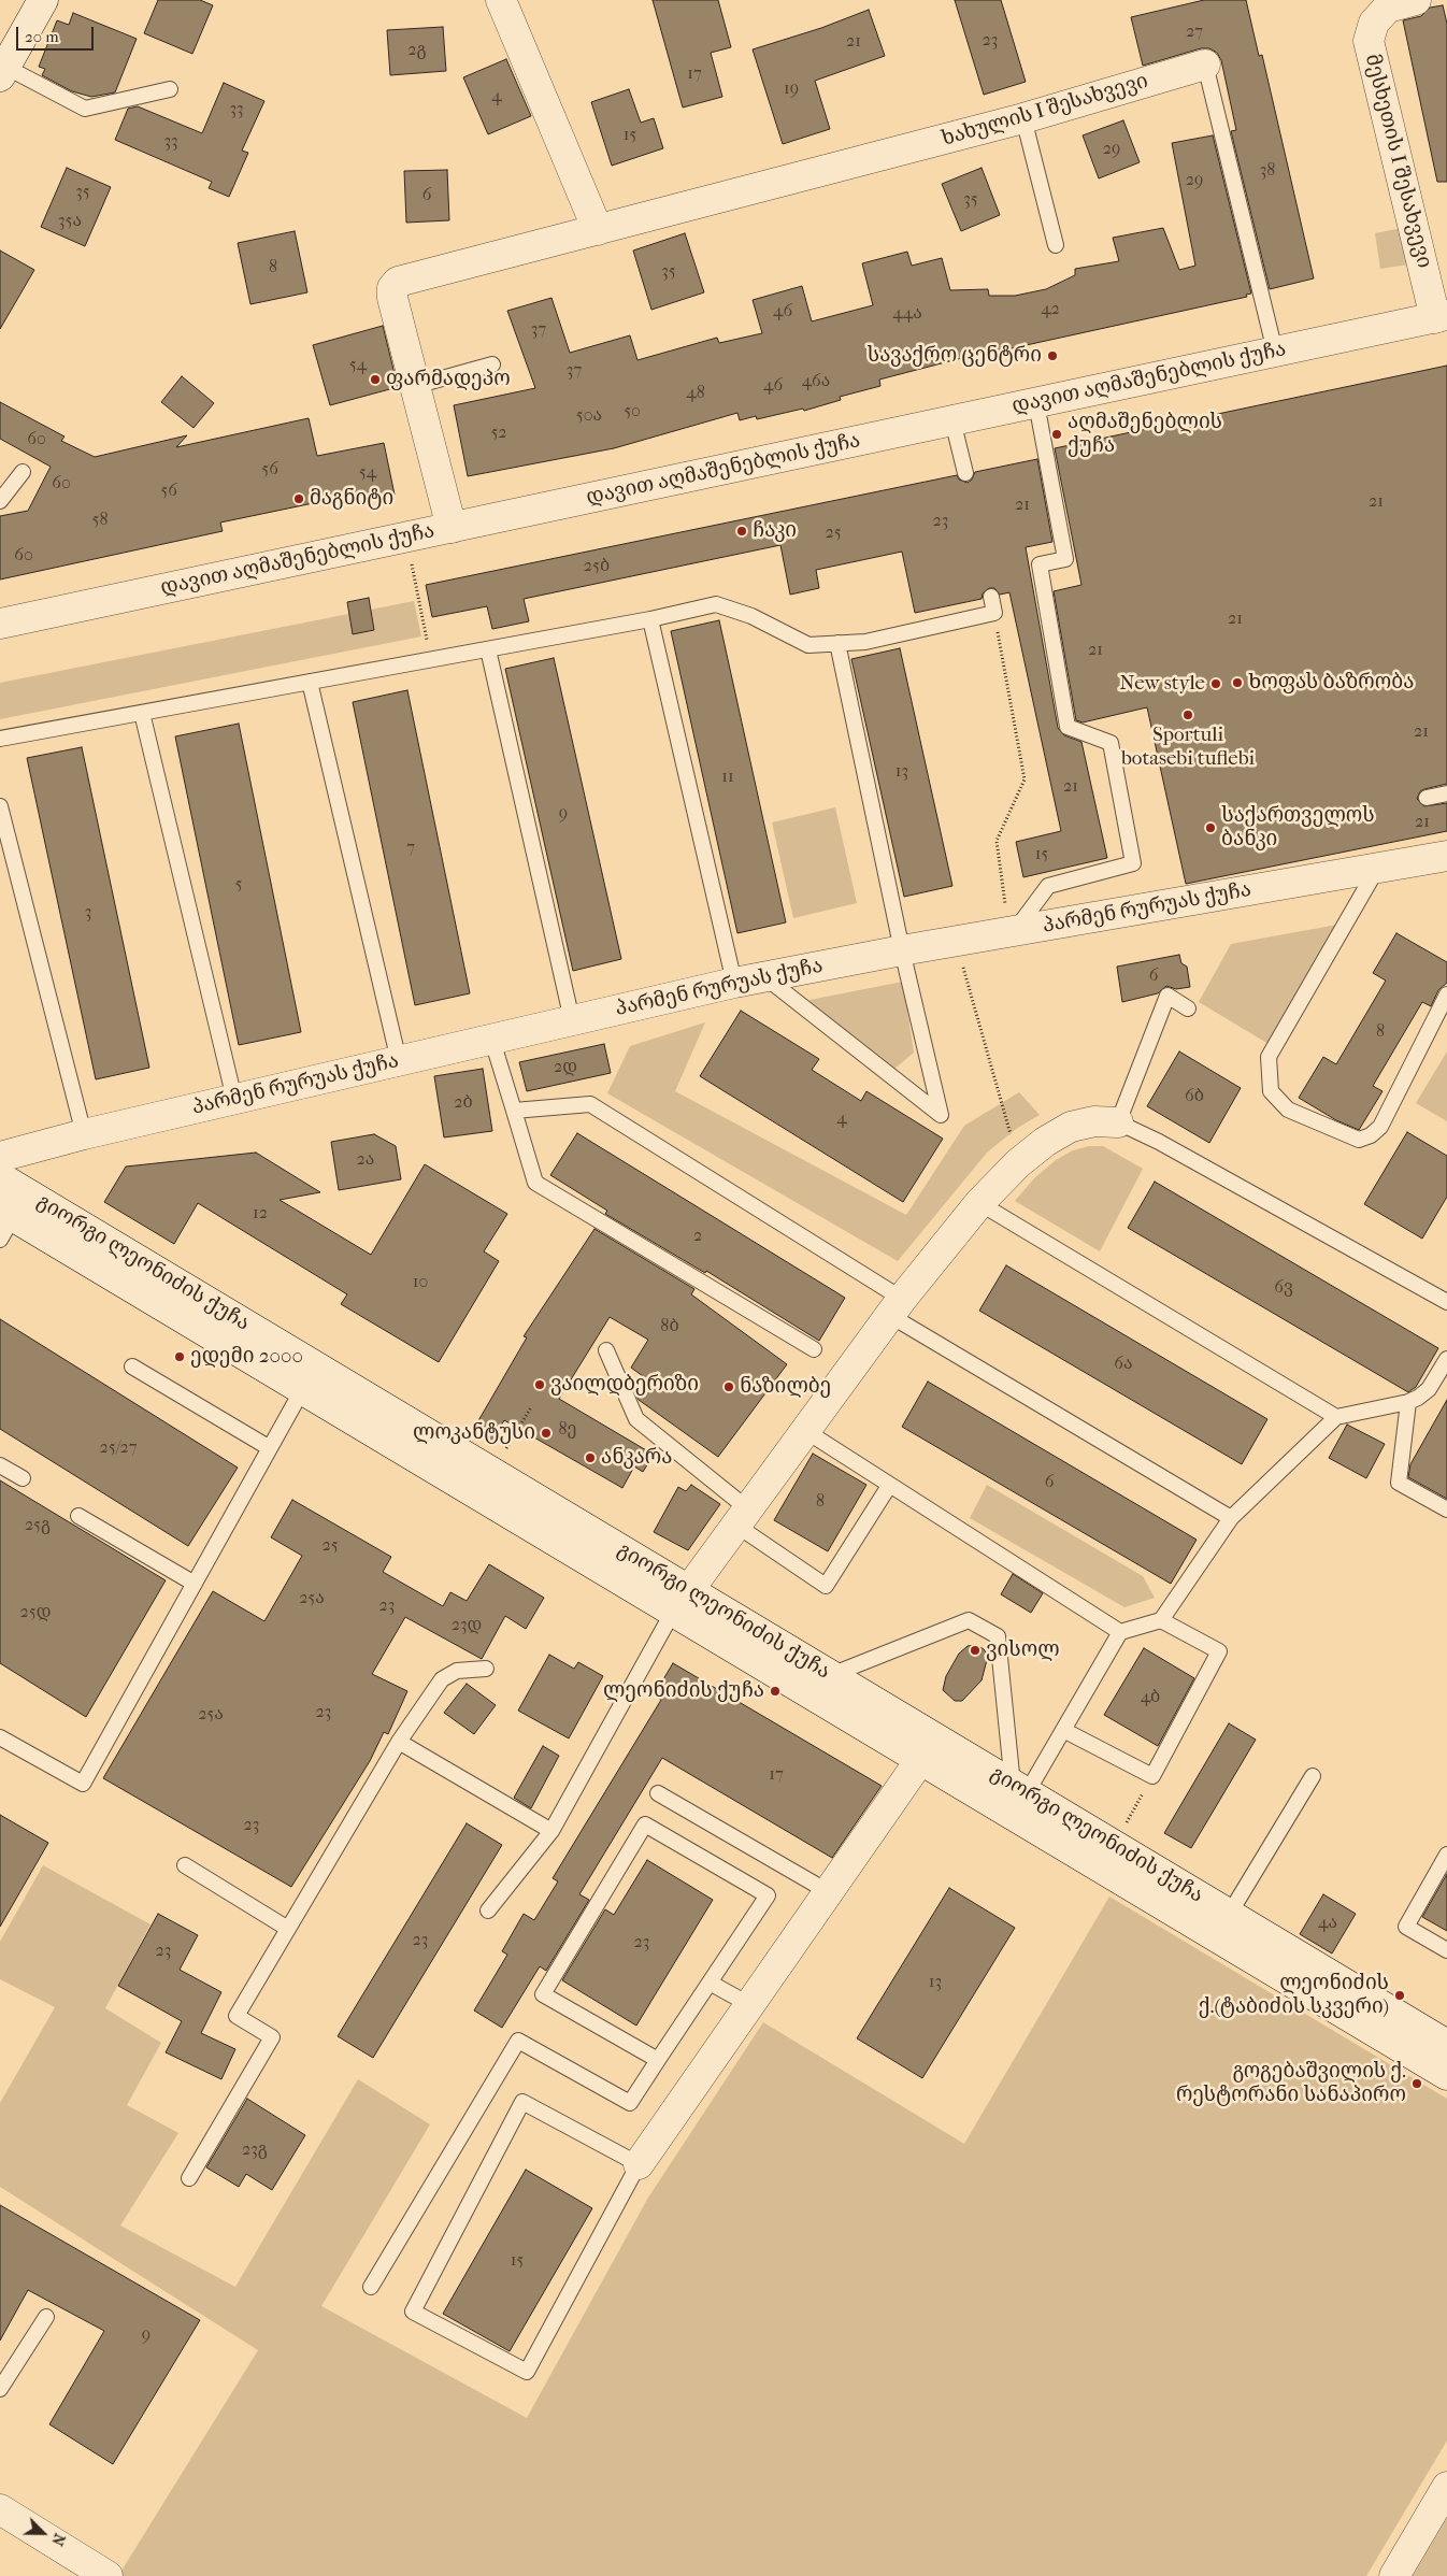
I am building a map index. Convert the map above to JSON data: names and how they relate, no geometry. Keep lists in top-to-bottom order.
{
  "streets": {
    "street": [
      "ხახულის I შესახვევი",
      "მესხეთის I შესახვევი",
      "დავით აღმაშენებლის ქუჩა",
      "პარმენ რურუას ქუჩა",
      "გიორგი ლეონიძის ქუჩა"
    ]
  },
  "crossings": [
    ["ხახულის I შესახვევი", "დავით აღმაშენებლის ქუჩა"],
    ["მესხეთის I შესახვევი", "დავით აღმაშენებლის ქუჩა"]
  ],
  "places": [
    "სავაქრო ცენტრი",
    "ფარმადეპო",
    "აღმაშენებლის ქუჩა",
    "მაგნიტი",
    "ჩაკი",
    "Ხოფას Ბაზრობა",
    "New style",
    "Sportuli botasebi tuflebi",
    "საქართველოს ბანკი",
    "ედემი 2000",
    "ვაილდბერიზი",
    "ნაზილბე",
    "ლოკანტუსი",
    "ანკარა",
    "ვისოლ",
    "ლეონიძის ქუჩა",
    "ლეონიძის ქ.(ტაბიძის სკვერი)",
    "გოგებაშვილის ქ. რესტორანი სანაპირო"
  ],
  "house_numbers": [
    "27",
    "23",
    "21",
    "2გ",
    "17",
    "19",
    "4",
    "33",
    "15",
    "33",
    "29",
    "38",
    "29",
    "35",
    "6",
    "35",
    "35ა",
    "8",
    "35",
    "42",
    "46",
    "44ა",
    "37",
    "54",
    "37",
    "46ა",
    "46",
    "48",
    "50",
    "50ა",
    "52",
    "60",
    "56",
    "54",
    "60",
    "56",
    "21",
    "21",
    "58",
    "23",
    "25",
    "60",
    "25ბ",
    "21",
    "21",
    "21",
    "13",
    "11",
    "21",
    "9",
    "21",
    "7",
    "15",
    "5",
    "3",
    "6",
    "8",
    "2დ",
    "6ბ",
    "2ბ",
    "4",
    "2ა",
    "12",
    "2",
    "10",
    "6ვ",
    "8ბ",
    "6ა",
    "8ე",
    "25/27",
    "6",
    "8",
    "25გ",
    "25",
    "25ა",
    "23",
    "25დ",
    "23დ",
    "4ბ",
    "23",
    "25ა",
    "17",
    "23",
    "4ა",
    "23",
    "23",
    "23",
    "13",
    "23გ",
    "15",
    "9"
  ],
  "scale_bar": "20 m",
  "north": "bottom right"
}
